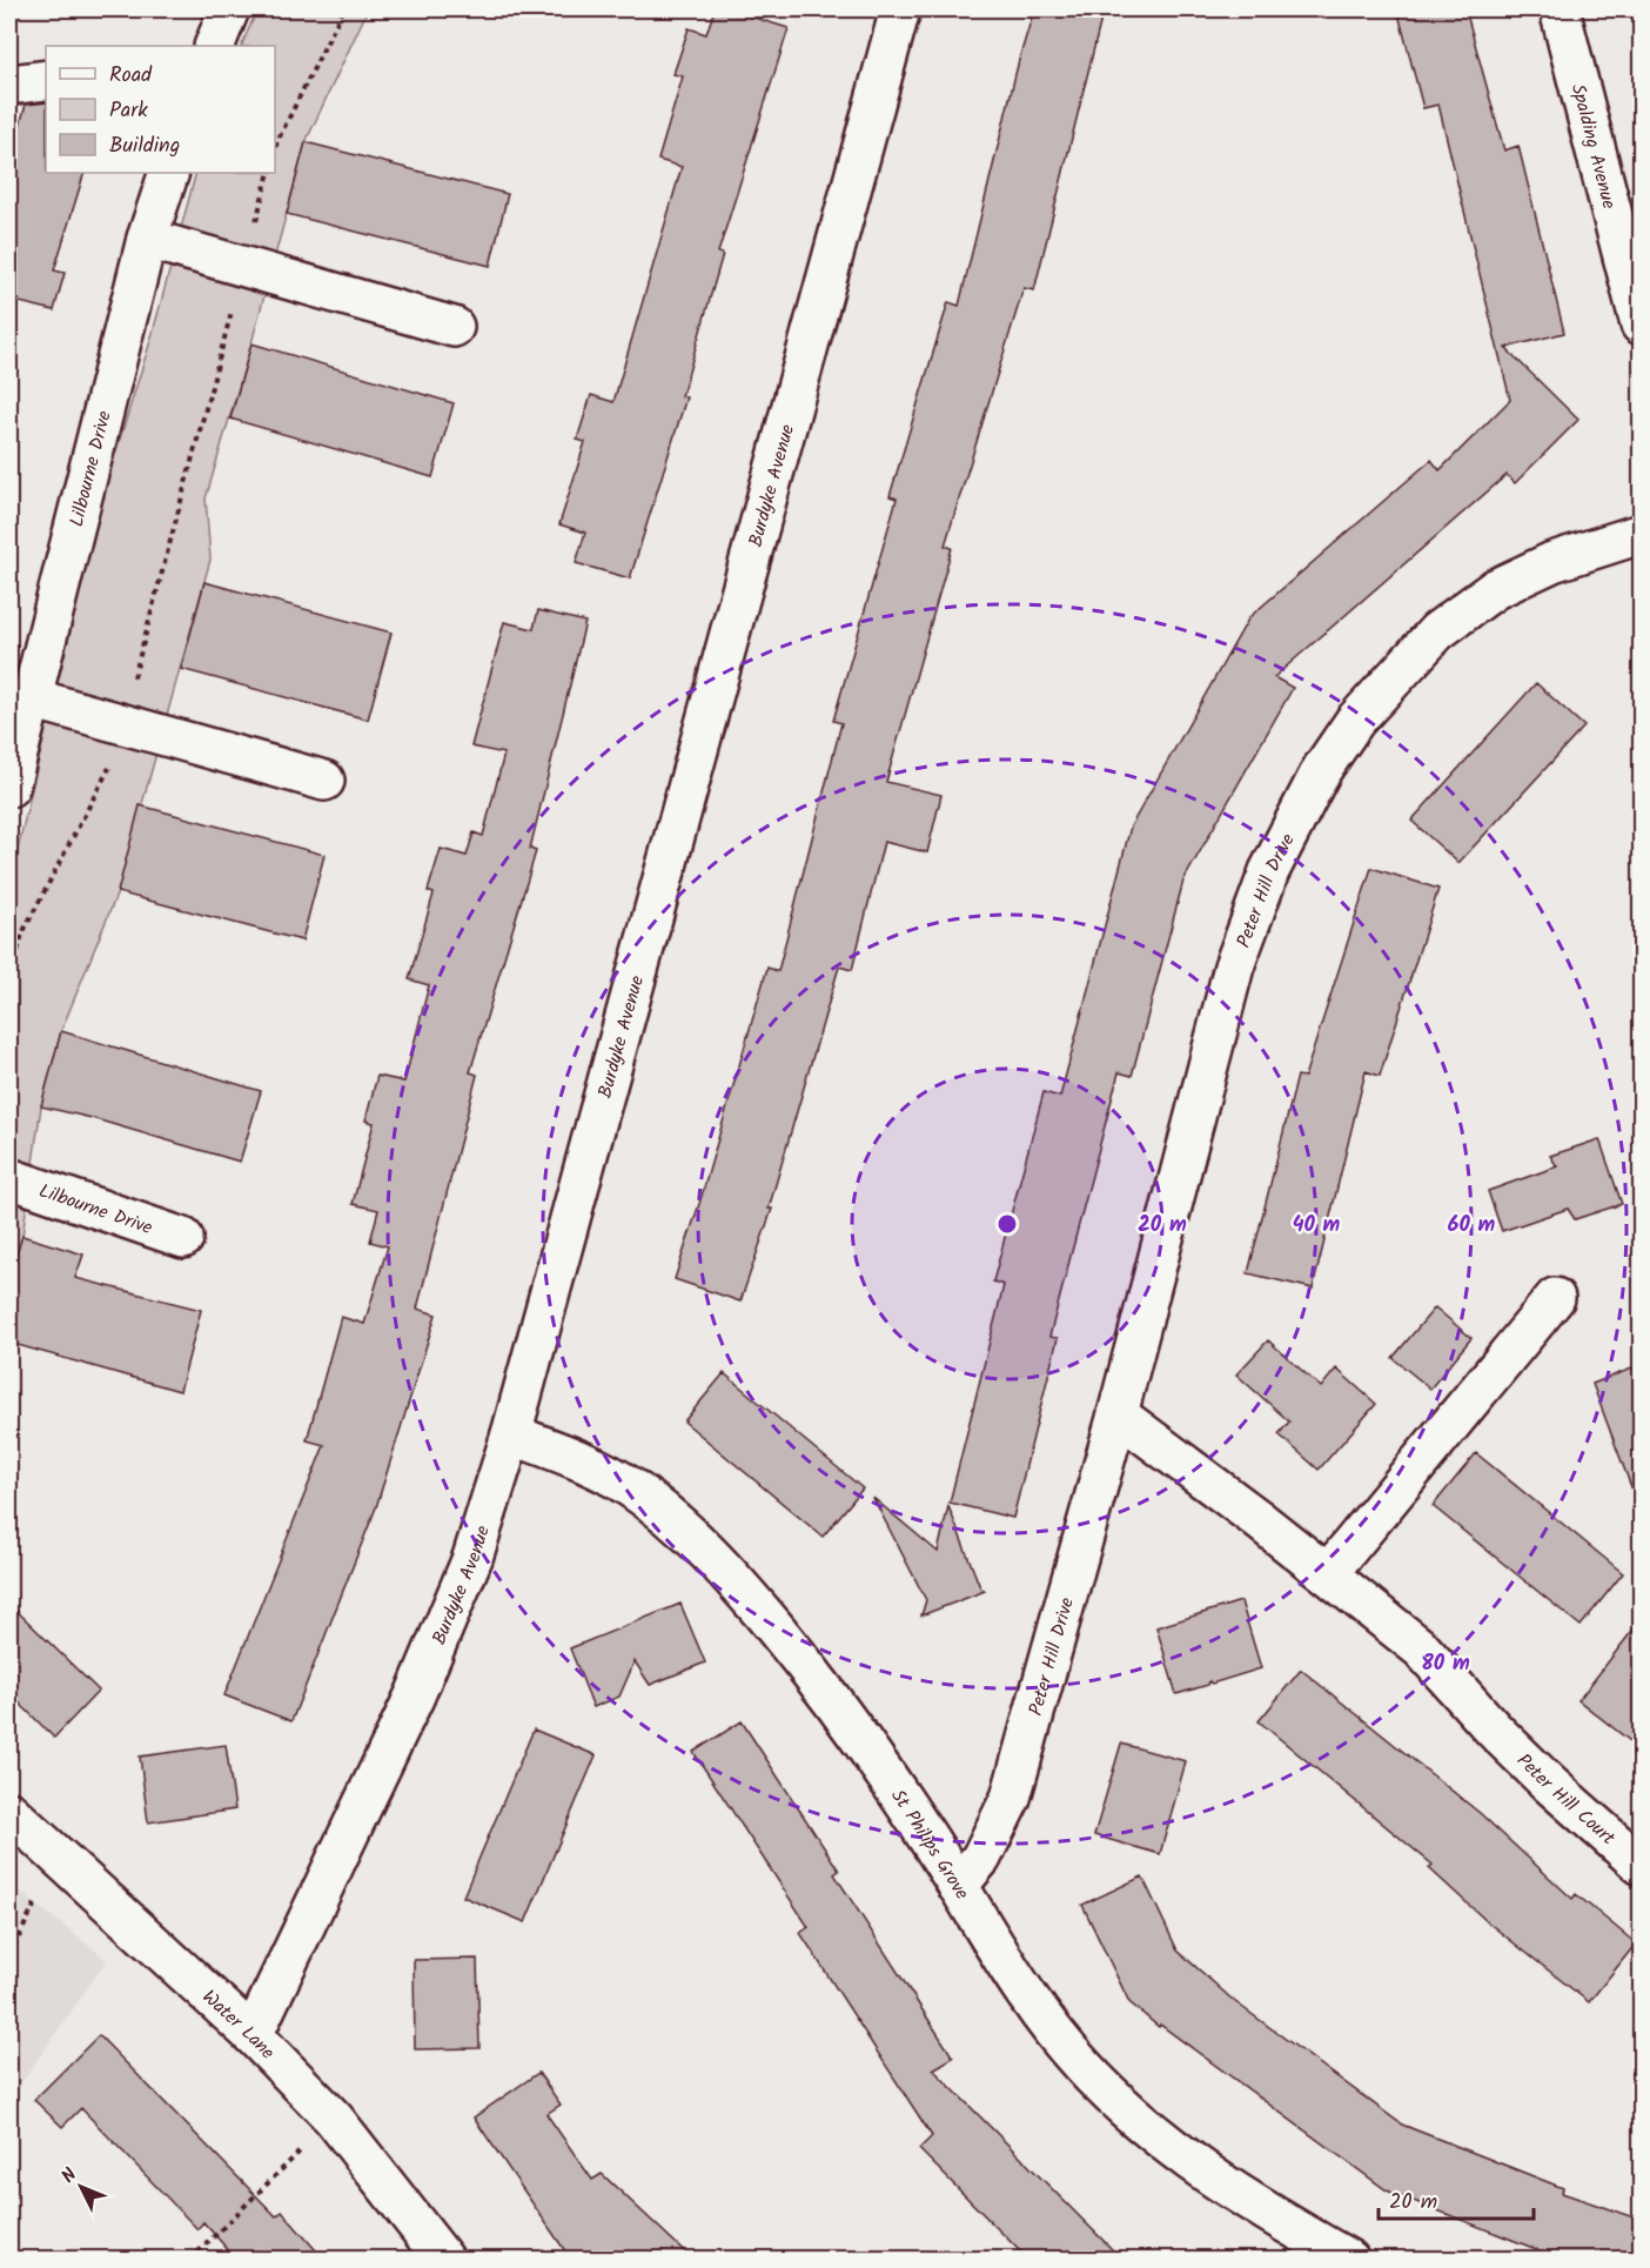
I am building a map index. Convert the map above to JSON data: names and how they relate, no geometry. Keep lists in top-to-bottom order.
{
  "streets": {
    "street": [
      "Spalding Avenue",
      "Lilbourne Drive",
      "Burdyke Avenue",
      "Peter Hill Drive",
      "Peter Hill Court",
      "St Philips Grove",
      "Water Lane"
    ]
  },
  "crossings": [
    ["Burdyke Avenue", "St Philips Grove"],
    ["Burdyke Avenue", "Water Lane"],
    ["Peter Hill Drive", "St Philips Grove"]
  ],
  "legend": ["Road", "Park", "Building"],
  "scale_bar": "20 m",
  "north": "top left",
  "rings": [
    "20 m",
    "40 m",
    "60 m",
    "80 m"
  ]
}
